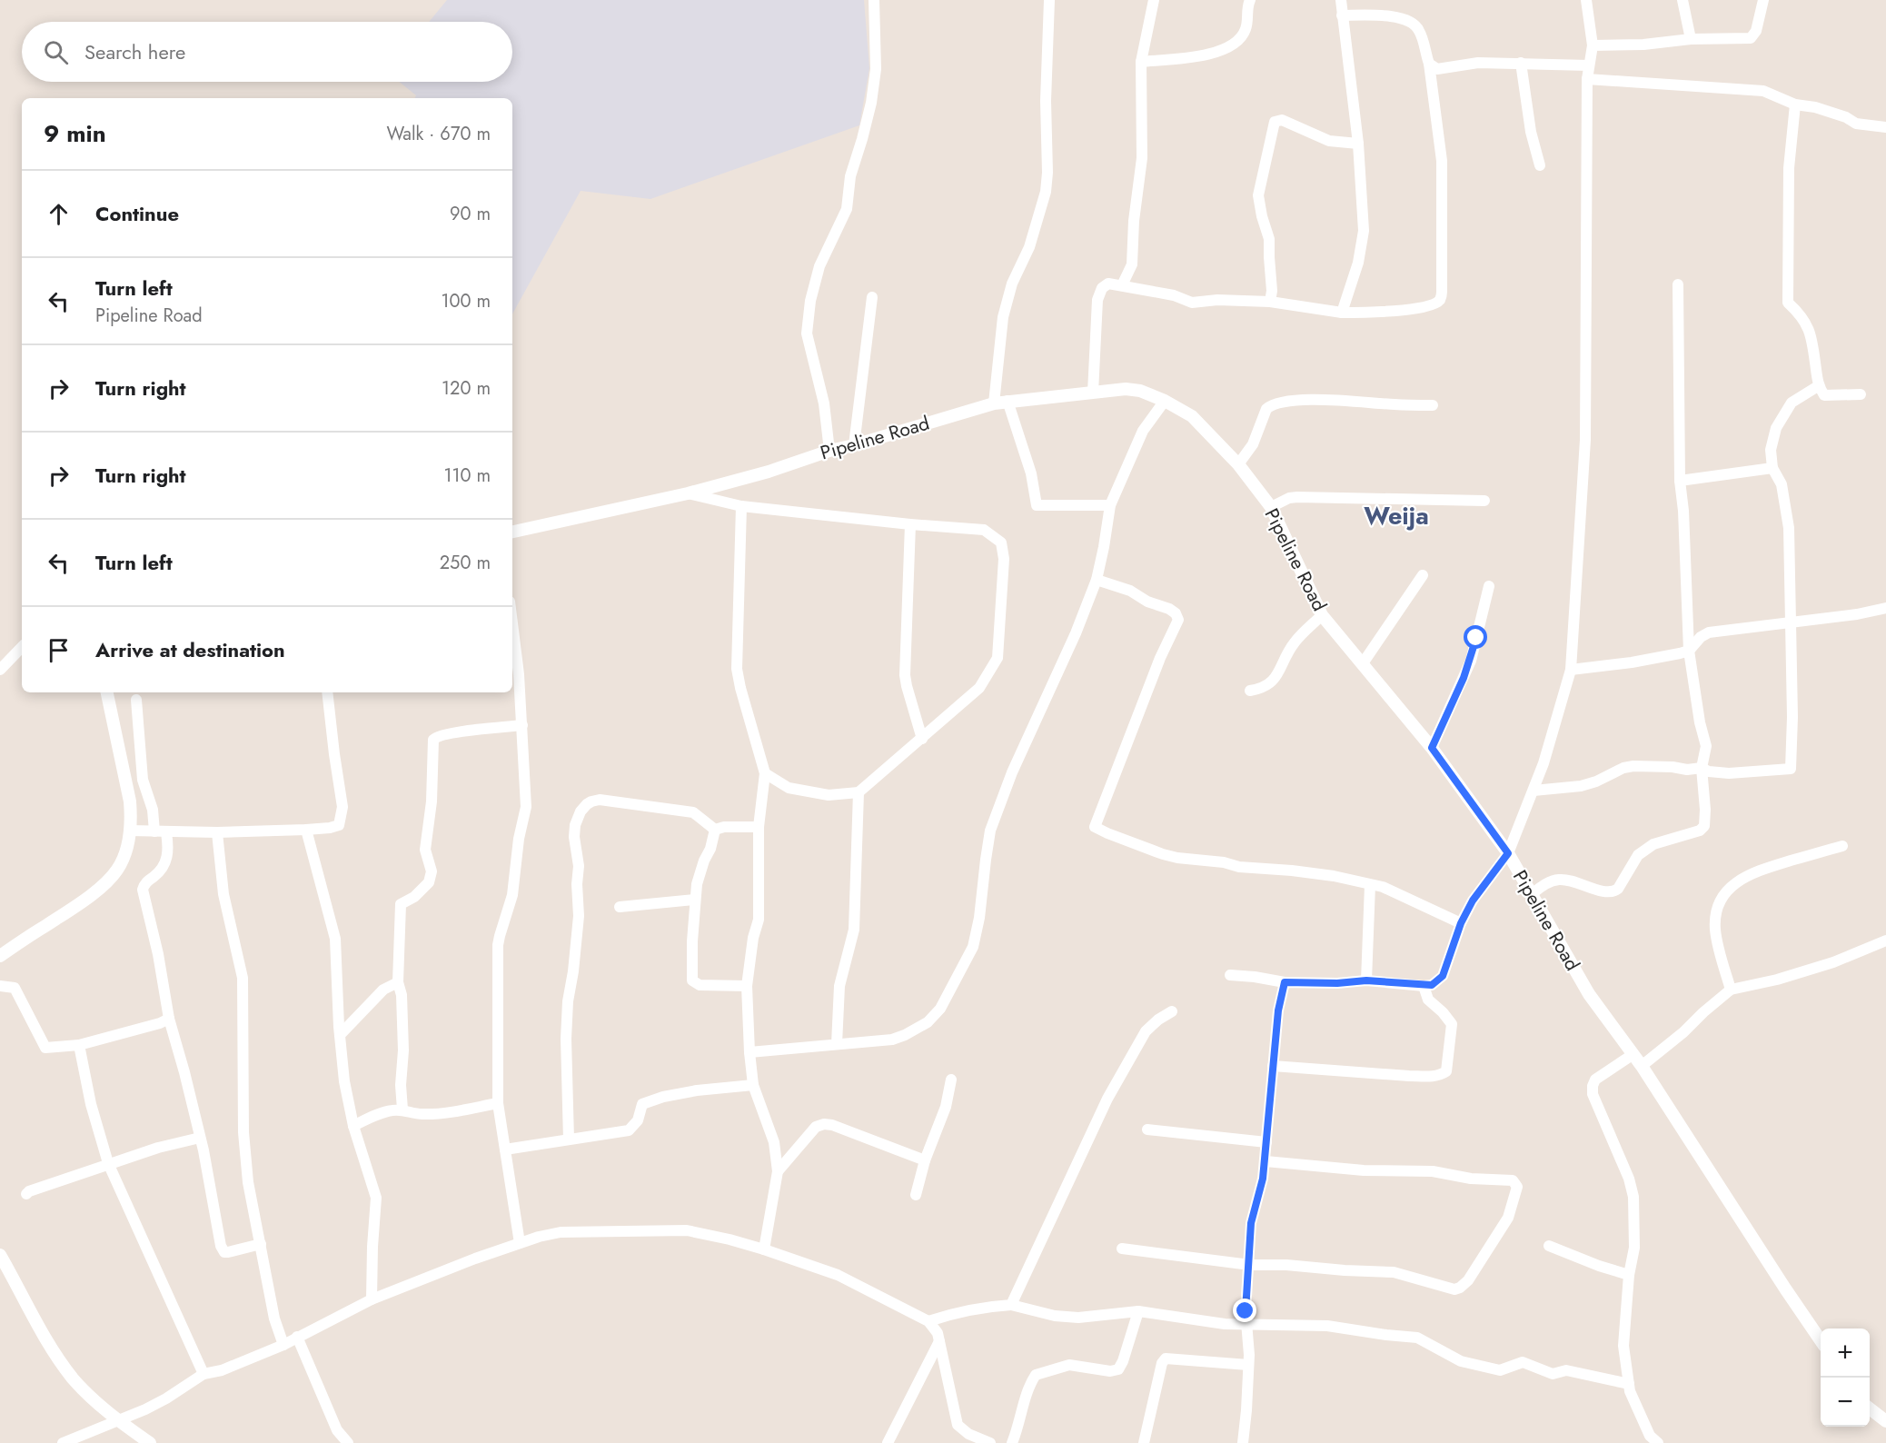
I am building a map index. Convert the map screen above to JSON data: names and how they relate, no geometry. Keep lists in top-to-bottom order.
{
  "streets": {
    "street": ["Pipeline Road"]
  },
  "districts": ["Weija"],
  "page": {
    "search": "Search here",
    "heading": ["9 min", "Walk · 670 m"],
    "list": [
      ["Continue", "90 m"],
      ["Turn left", "Pipeline Road", "100 m"],
      ["Turn right", "120 m"],
      ["Turn right", "110 m"],
      ["Turn left", "250 m"],
      "Arrive at destination"
    ],
    "map_buttons": ["+", "−"]
  }
}
